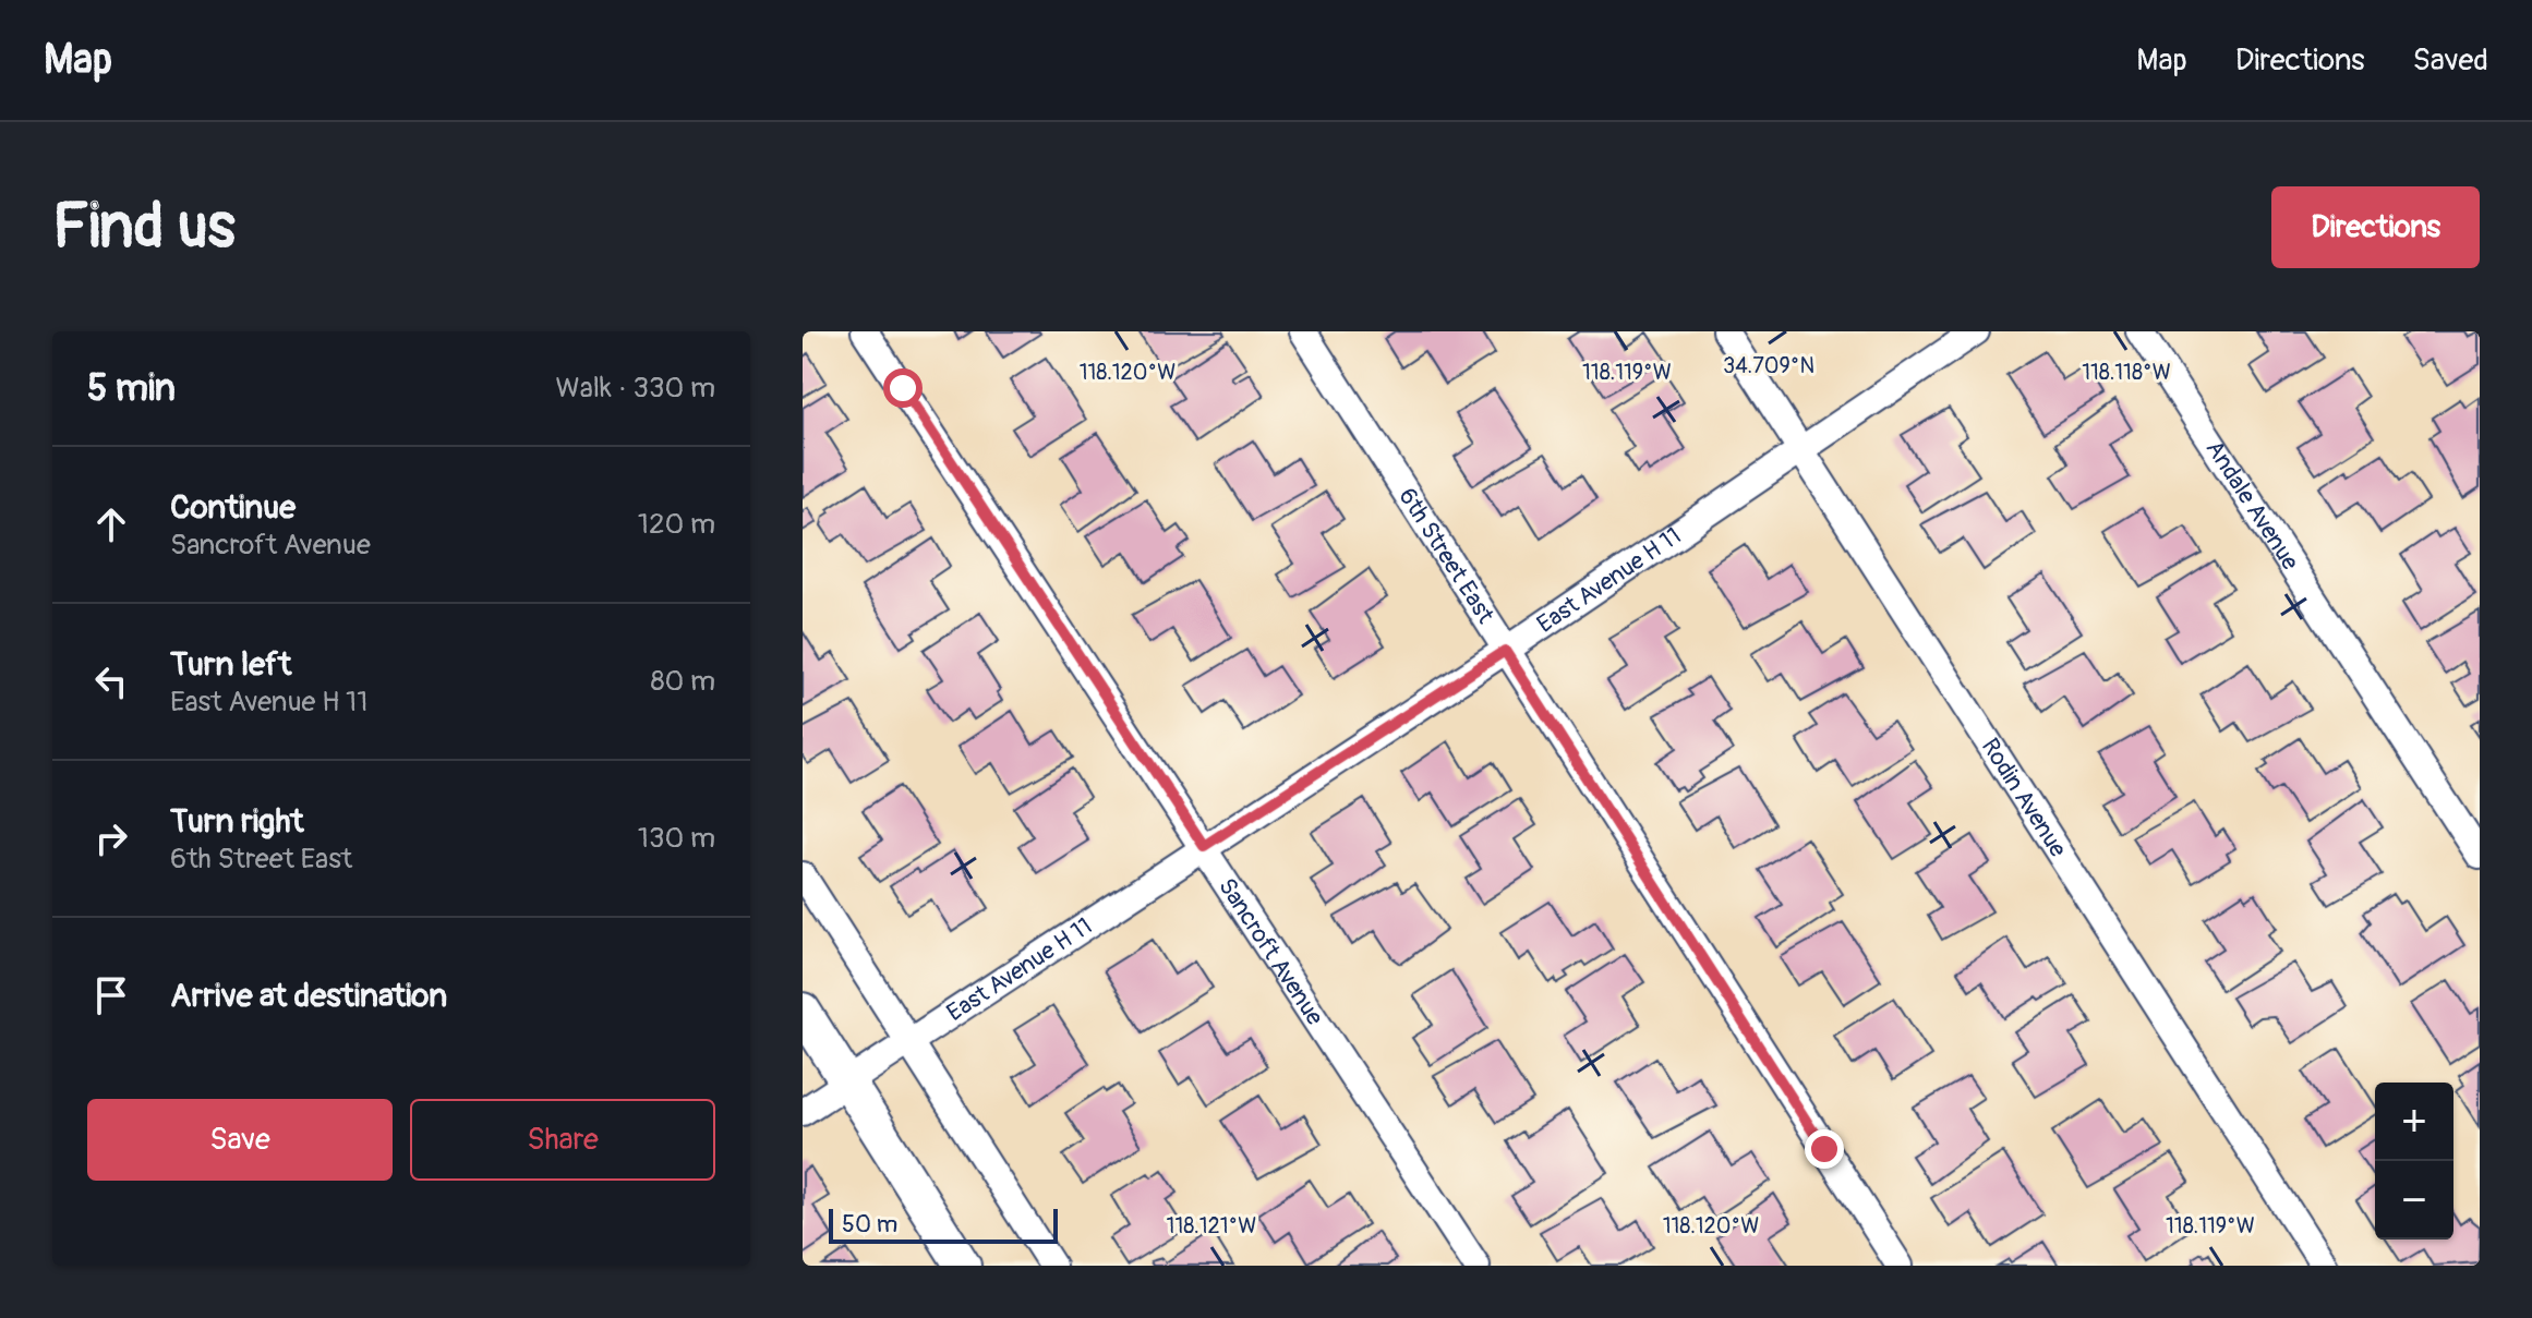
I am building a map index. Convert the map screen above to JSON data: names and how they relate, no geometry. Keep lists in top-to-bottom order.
{
  "streets": {
    "street": [
      "Andale Avenue",
      "6th Street East",
      "East Avenue H 11",
      "Rodin Avenue",
      "Sancroft Avenue"
    ]
  },
  "crossings": [
    ["6th Street East", "East Avenue H 11"],
    ["East Avenue H 11", "Rodin Avenue"],
    ["East Avenue H 11", "Sancroft Avenue"]
  ],
  "scale_bar": "50 m",
  "page": {
    "header": "Map",
    "nav": ["Map", "Directions", "Saved"],
    "buttons": [
      "Directions",
      ["Save", "Share"]
    ],
    "title": "Find us",
    "heading": ["5 min", "Walk · 330 m"],
    "list": [
      ["Continue", "Sancroft Avenue", "120 m"],
      ["Turn left", "East Avenue H 11", "80 m"],
      ["Turn right", "6th Street East", "130 m"],
      "Arrive at destination"
    ],
    "map_buttons": ["+", "−"],
    "scale": "50 m"
  },
  "coordinates": [
    "34.709°N",
    "118.120°W",
    "118.119°W",
    "118.118°W",
    "118.121°W"
  ]
}
